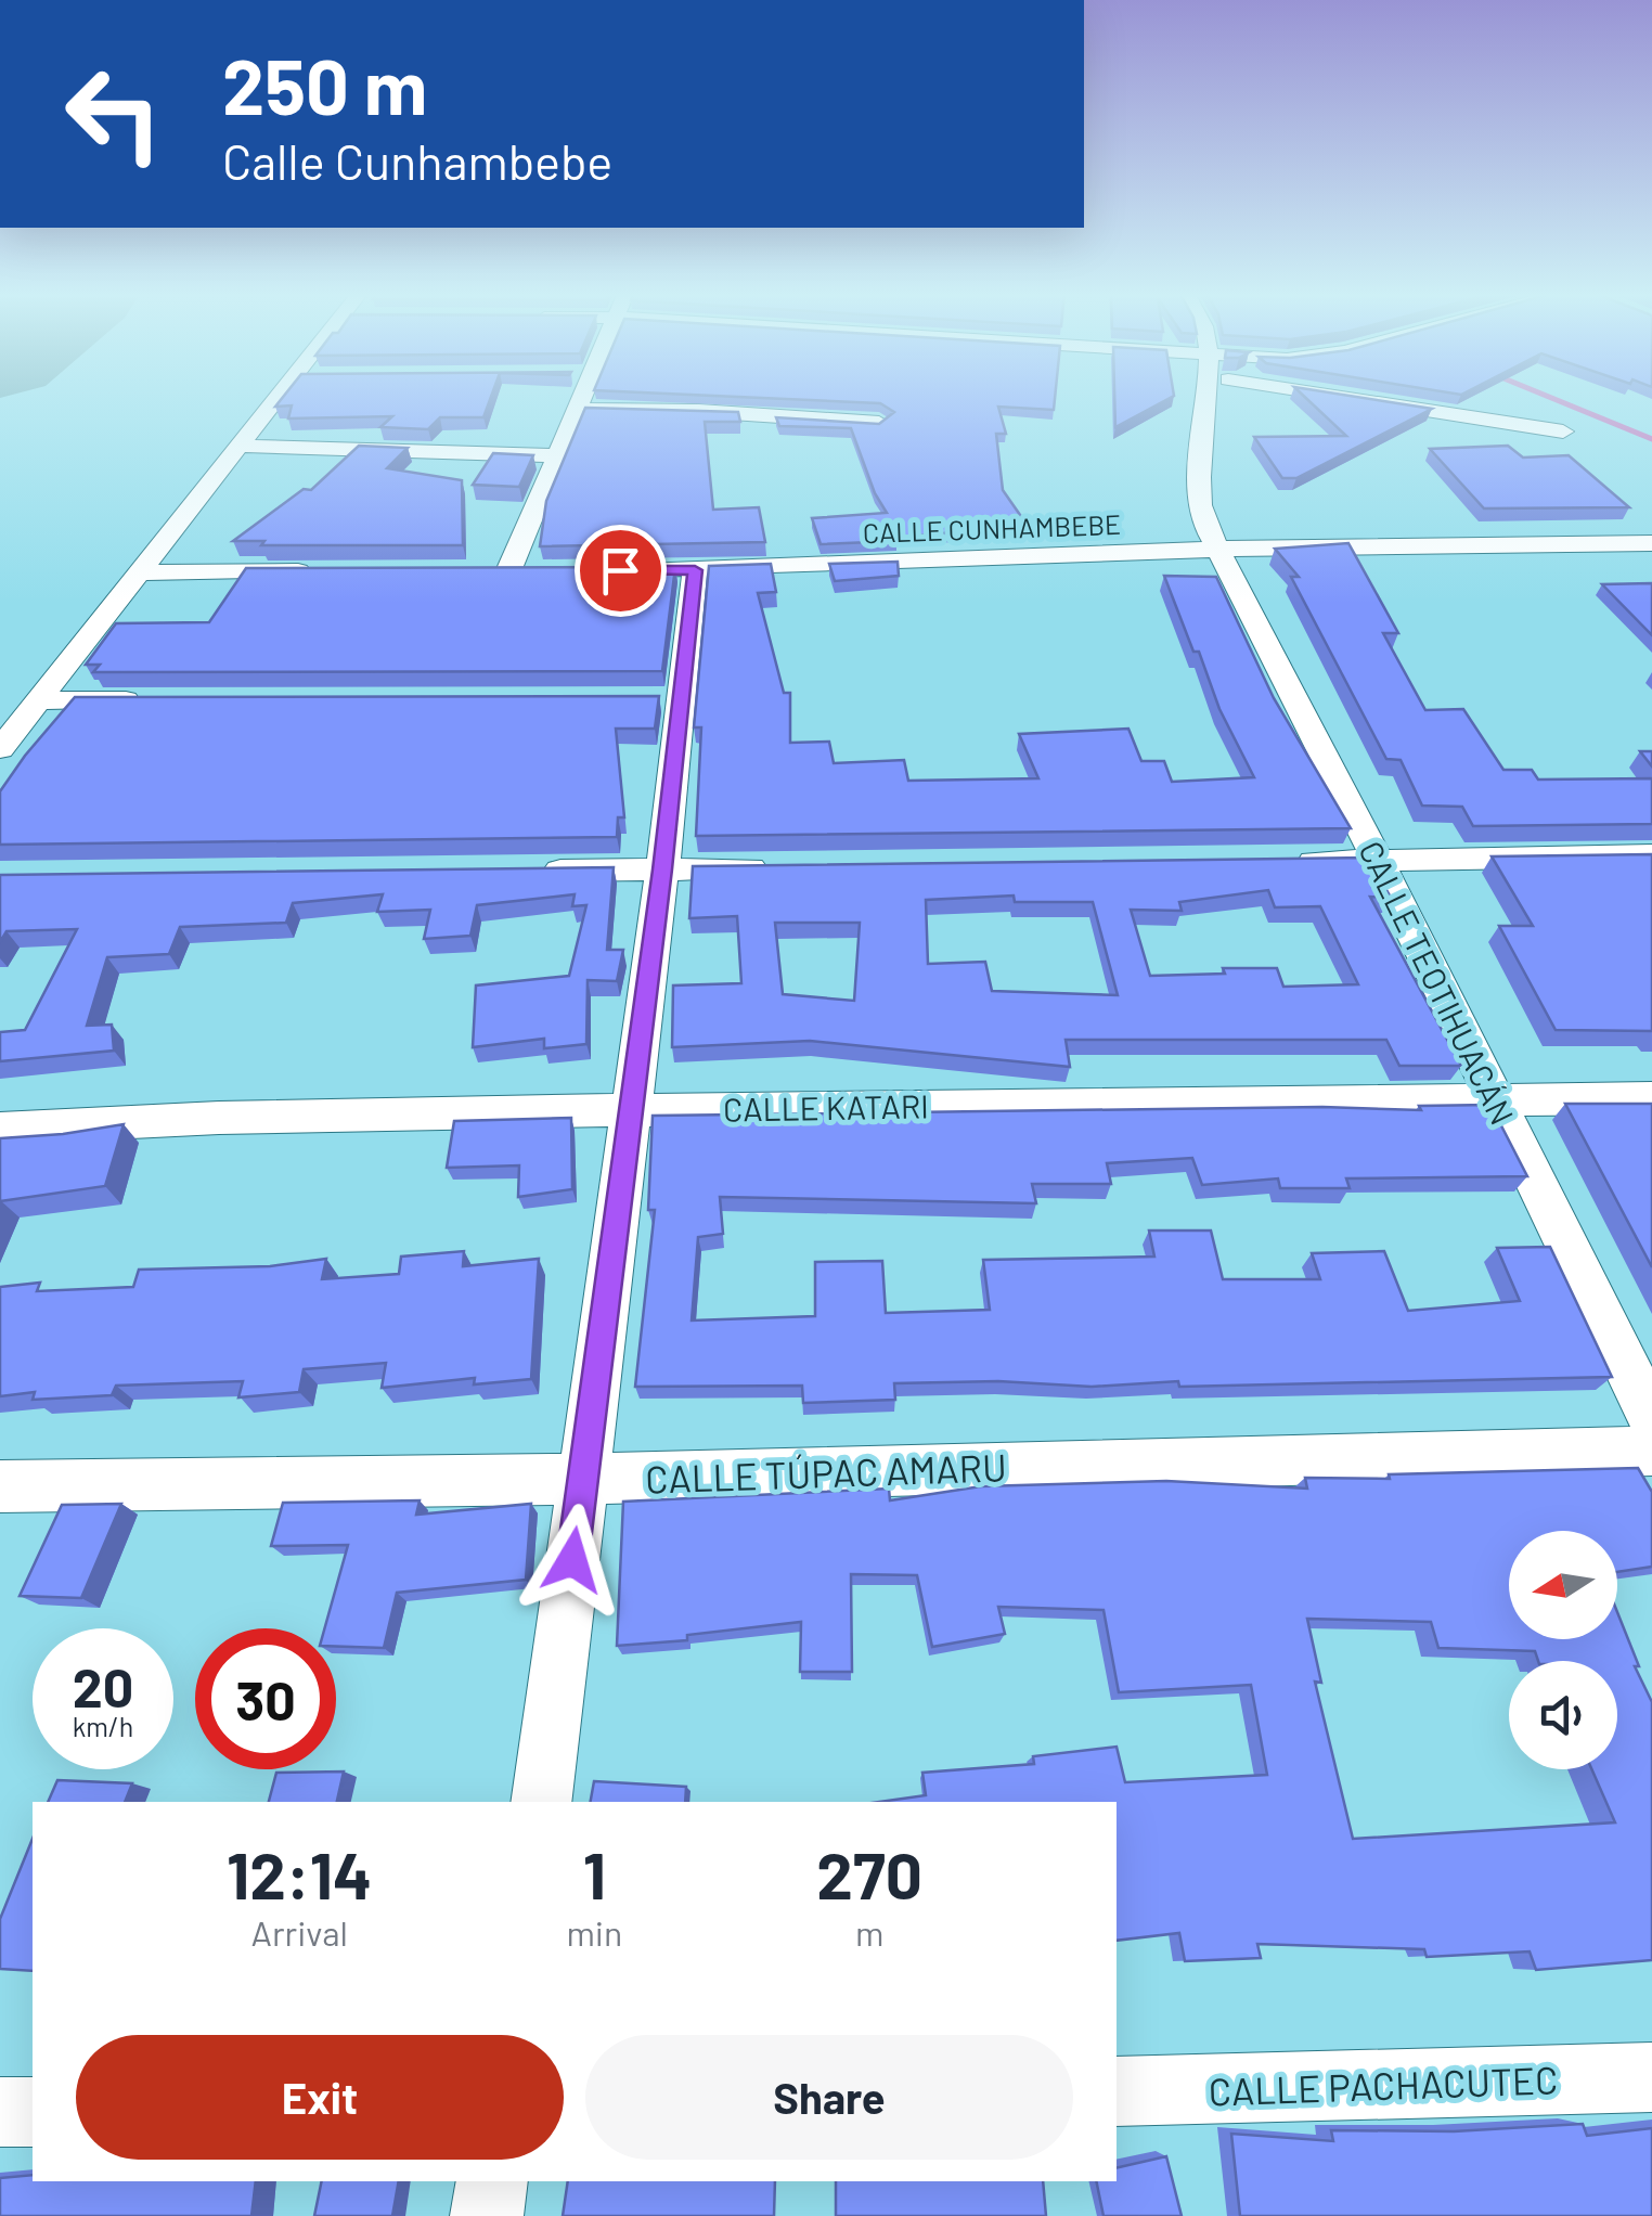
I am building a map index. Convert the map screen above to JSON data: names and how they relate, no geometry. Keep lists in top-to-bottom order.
{
  "streets": {
    "street": [
      "CALLE CUNHAMBEBE",
      "CALLE TEOTIHUACÁN",
      "CALLE KATARI",
      "CALLE TÚPAC AMARU",
      "CALLE PACHACUTEC"
    ]
  },
  "crossings": [
    ["CALLE CUNHAMBEBE", "CALLE TEOTIHUACÁN"],
    ["CALLE TEOTIHUACÁN", "CALLE KATARI"]
  ],
  "north": "left",
  "page": {
    "turn": ["250 m", "Calle Cunhambebe"],
    "speed": "20 km/h",
    "limit": "30",
    "eta": [
      "12:14",
      "Arrival",
      "1",
      "min",
      "270",
      "m"
    ],
    "buttons": ["Exit", "Share"]
  }
}
